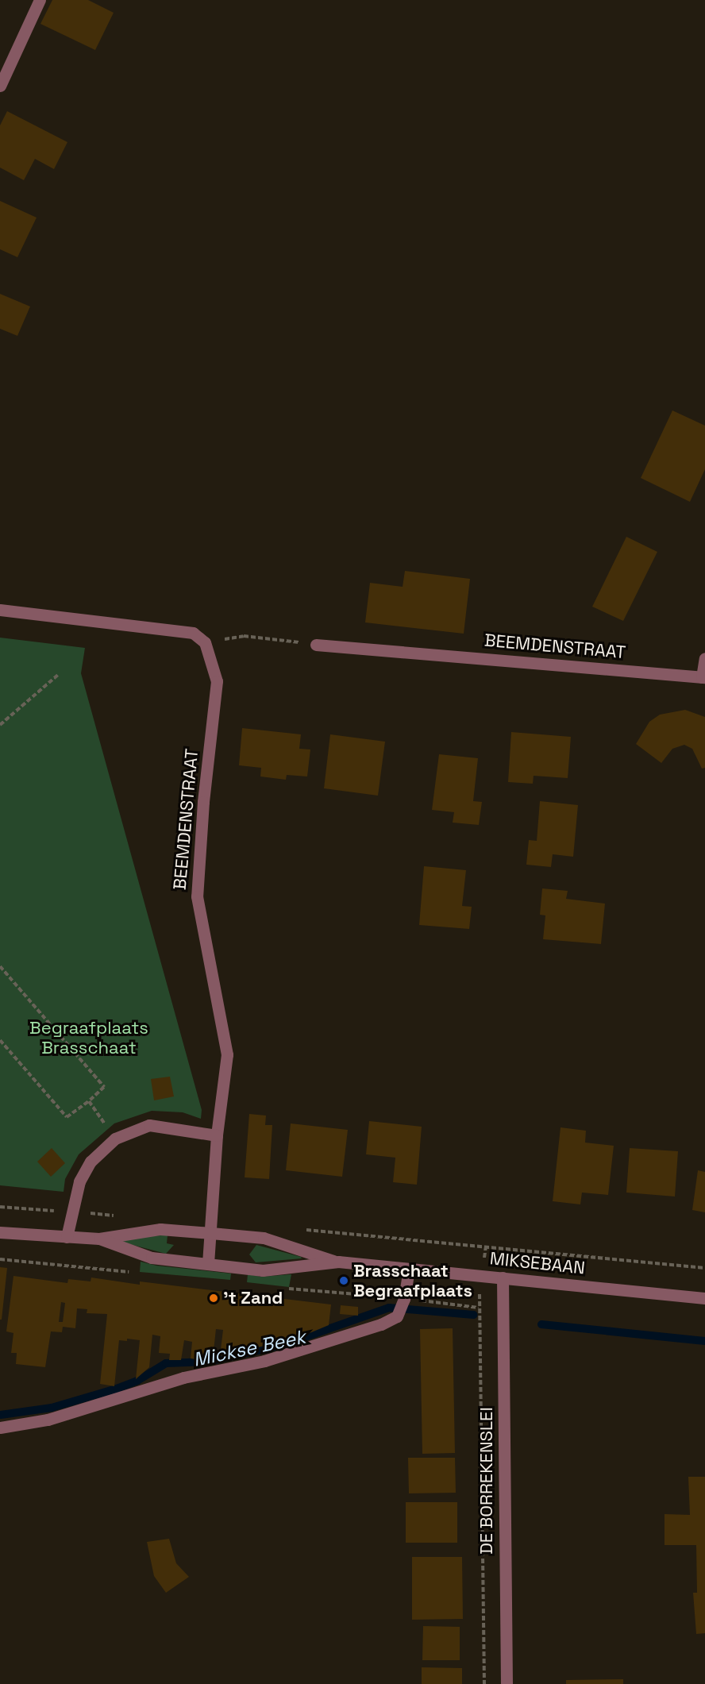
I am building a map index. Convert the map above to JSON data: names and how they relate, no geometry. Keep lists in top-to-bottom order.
{
  "streets": {
    "street": ["BEEMDENSTRAAT", "MIKSEBAAN", "DE BORREKENSLEI"]
  },
  "crossings": [
    ["BEEMDENSTRAAT", "MIKSEBAAN"],
    ["MIKSEBAAN", "DE BORREKENSLEI"]
  ],
  "water": ["Mickse Beek"],
  "parks": ["Begraafplaats Brasschaat"],
  "places": ["Brasschaat Begraafplaats", "'t Zand"]
}
